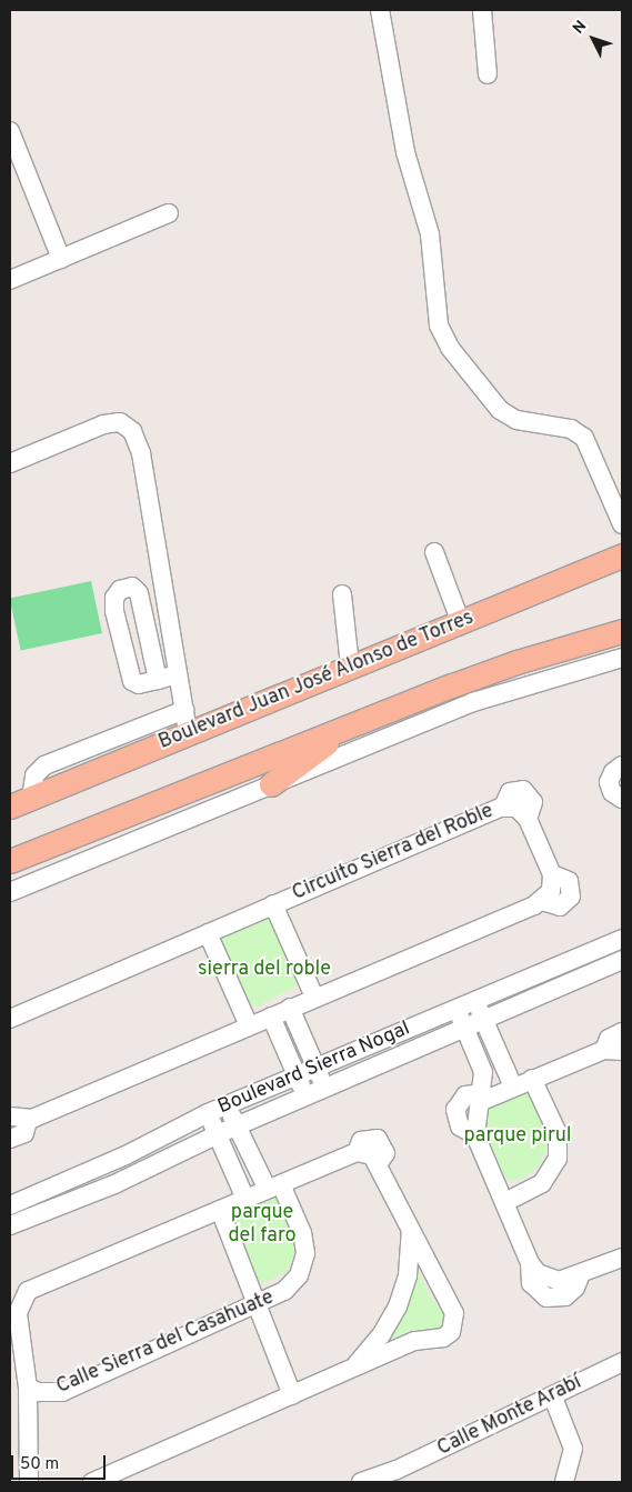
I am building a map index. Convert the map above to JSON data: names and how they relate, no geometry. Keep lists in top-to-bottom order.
{
  "streets": {
    "main road": ["Boulevard Juan José Alonso de Torres"],
    "street": [
      "Circuito Sierra del Roble",
      "Boulevard Sierra Nogal",
      "Calle Sierra del Casahuate",
      "Calle Monte Arabí"
    ]
  },
  "crossings": [
    ["Boulevard Sierra Nogal", "Calle Sierra del Casahuate"]
  ],
  "parks": ["sierra del roble", "parque pirul", "parque del faro"],
  "scale_bar": "50 m",
  "north": "top left"
}
